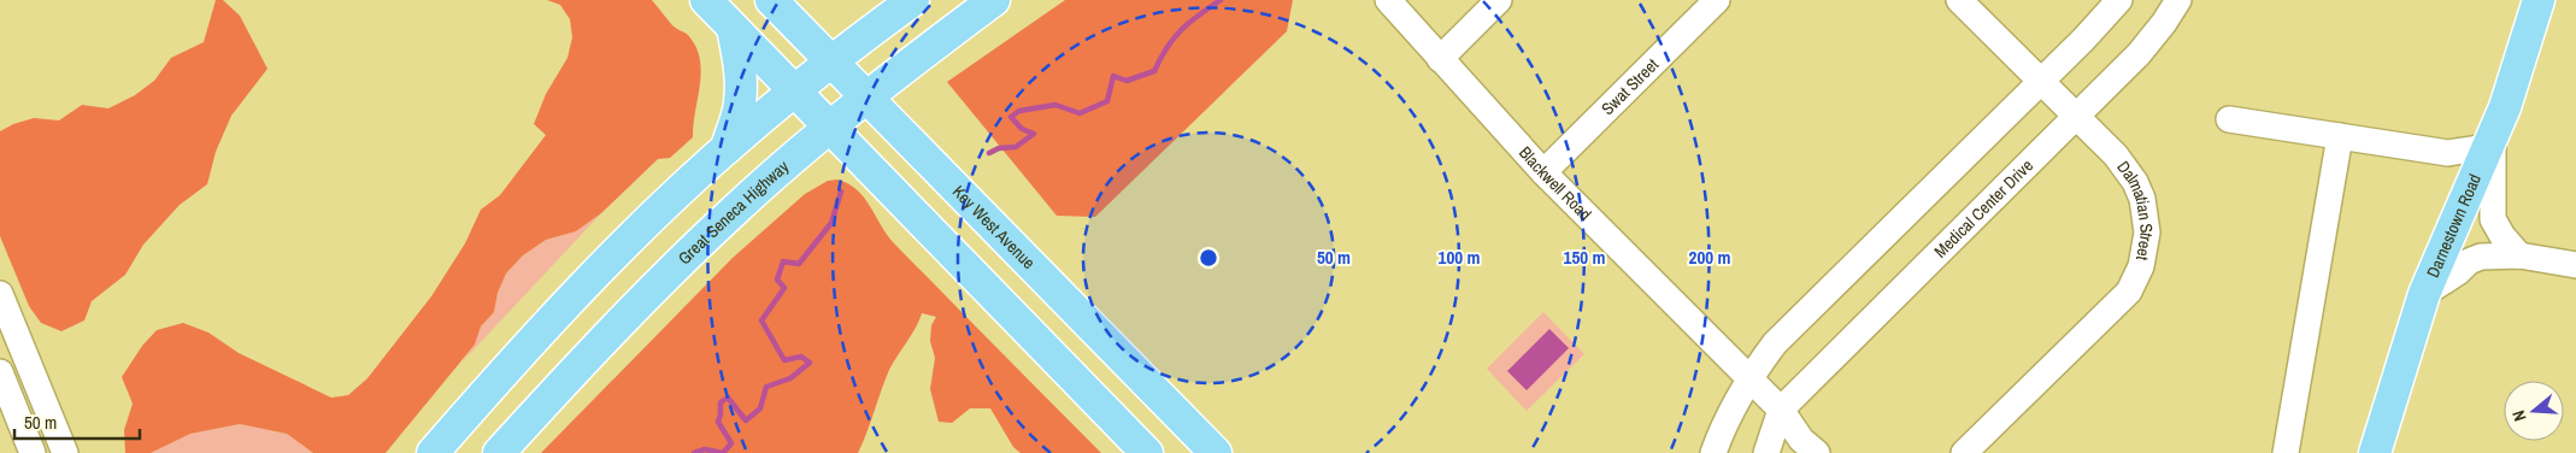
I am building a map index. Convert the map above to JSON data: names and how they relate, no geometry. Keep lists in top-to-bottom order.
{
  "streets": {
    "main road": ["Great Seneca Highway", "Darnestown Road", "Key West Avenue"],
    "street": [
      "Swat Street",
      "Blackwell Road",
      "Medical Center Drive",
      "Dalmatian Street"
    ]
  },
  "crossings": [
    ["Swat Street", "Blackwell Road"],
    ["Blackwell Road", "Medical Center Drive"],
    ["Medical Center Drive", "Dalmatian Street"],
    ["Great Seneca Highway", "Key West Avenue"]
  ],
  "scale_bar": "50 m",
  "north": "left",
  "rings": [
    "50 m",
    "100 m",
    "150 m",
    "200 m"
  ]
}
